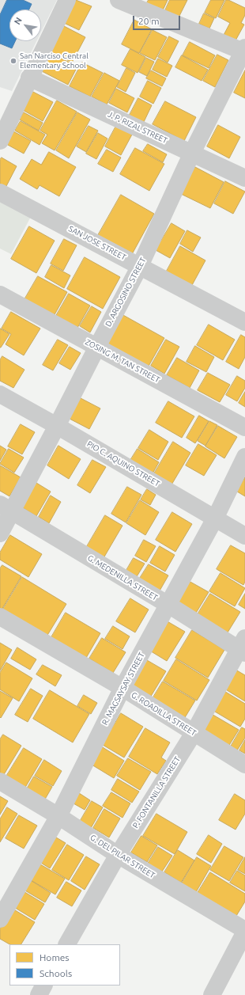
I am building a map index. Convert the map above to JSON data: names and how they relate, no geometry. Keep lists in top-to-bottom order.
{
  "streets": {
    "street": [
      "J. P. RIZAL STREET",
      "SAN JOSE STREET",
      "D. ARGOSINO STREET",
      "ZOSING M. TAN STREET",
      "PIO C. AQUINO STREET",
      "G. MEDENILLA STREET",
      "R. MAGSAYSAY STREET",
      "G. ROADILLA STREET",
      "P. FONTANILLA STREET",
      "G. DEL PILAR STREET"
    ]
  },
  "crossings": [
    ["J. P. RIZAL STREET", "D. ARGOSINO STREET"],
    ["SAN JOSE STREET", "D. ARGOSINO STREET"],
    ["D. ARGOSINO STREET", "ZOSING M. TAN STREET"],
    ["D. ARGOSINO STREET", "PIO C. AQUINO STREET"],
    ["D. ARGOSINO STREET", "G. MEDENILLA STREET"],
    ["PIO C. AQUINO STREET", "R. MAGSAYSAY STREET"],
    ["G. MEDENILLA STREET", "R. MAGSAYSAY STREET"],
    ["G. MEDENILLA STREET", "P. FONTANILLA STREET"],
    ["R. MAGSAYSAY STREET", "G. ROADILLA STREET"],
    ["R. MAGSAYSAY STREET", "G. DEL PILAR STREET"],
    ["G. ROADILLA STREET", "P. FONTANILLA STREET"],
    ["P. FONTANILLA STREET", "G. DEL PILAR STREET"]
  ],
  "places": ["San Narciso Central Elementary School"],
  "legend": ["Homes", "Schools"],
  "scale_bar": "20 m",
  "north": "top left"
}
